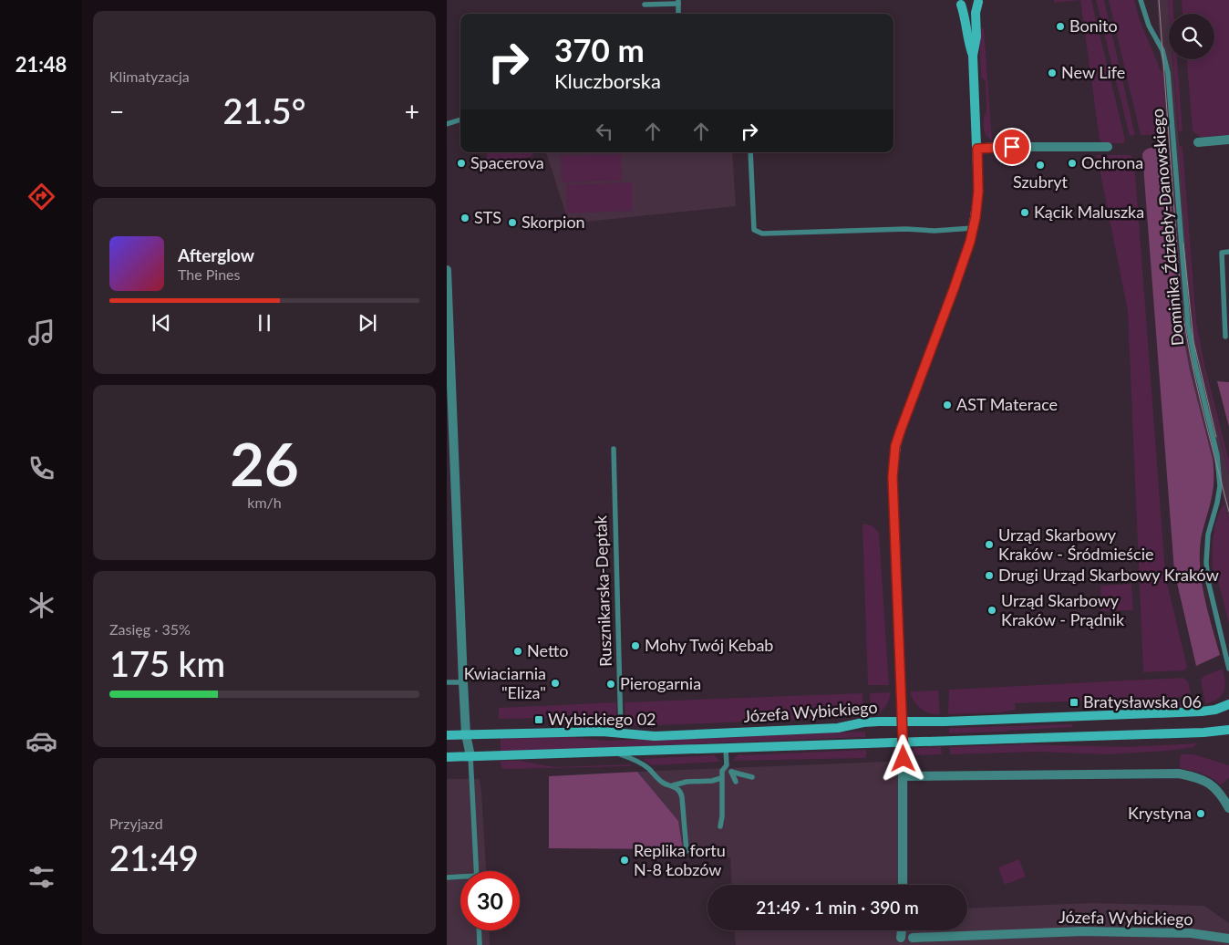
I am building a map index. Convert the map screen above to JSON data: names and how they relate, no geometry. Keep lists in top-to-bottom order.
{
  "streets": {
    "street": ["Józefa Wybickiego"],
    "lane": ["Dominika Ździebły-Danowskiego", "Rusznikarska-Deptak"]
  },
  "crossings": [
    ["Rusznikarska-Deptak", "Józefa Wybickiego"]
  ],
  "places": {
    "other": [
      "Bonito",
      "New Life",
      "Spacerova",
      "Ochrona",
      "Szubryt",
      "Kącik Maluszka",
      "STS",
      "Skorpion",
      "AST Materace",
      "Urząd Skarbowy Kraków - Śródmieście",
      "Drugi Urząd Skarbowy Kraków",
      "Urząd Skarbowy Kraków - Prądnik",
      "Mohy Twój Kebab",
      "Netto",
      "Kwiaciarnia \"Eliza\"",
      "Pierogarnia",
      "Krystyna",
      "Replika fortu N-8 Łobzów"
    ],
    "transit": ["Bratysławska 06", "Wybickiego 02"]
  },
  "page": {
    "tabs": "21:48",
    "tile": [
      "Klimatyzacja",
      ["26", "km/h"],
      ["Zasięg · 35%", "175 km"],
      ["Przyjazd", "21:49"]
    ],
    "turn": ["370 m", "Kluczborska"],
    "heat": ["−", "21.5°", "+"],
    "song": ["Afterglow", "The Pines"],
    "limit": "30",
    "trip": "21:49 · 1 min · 390 m"
  }
}
